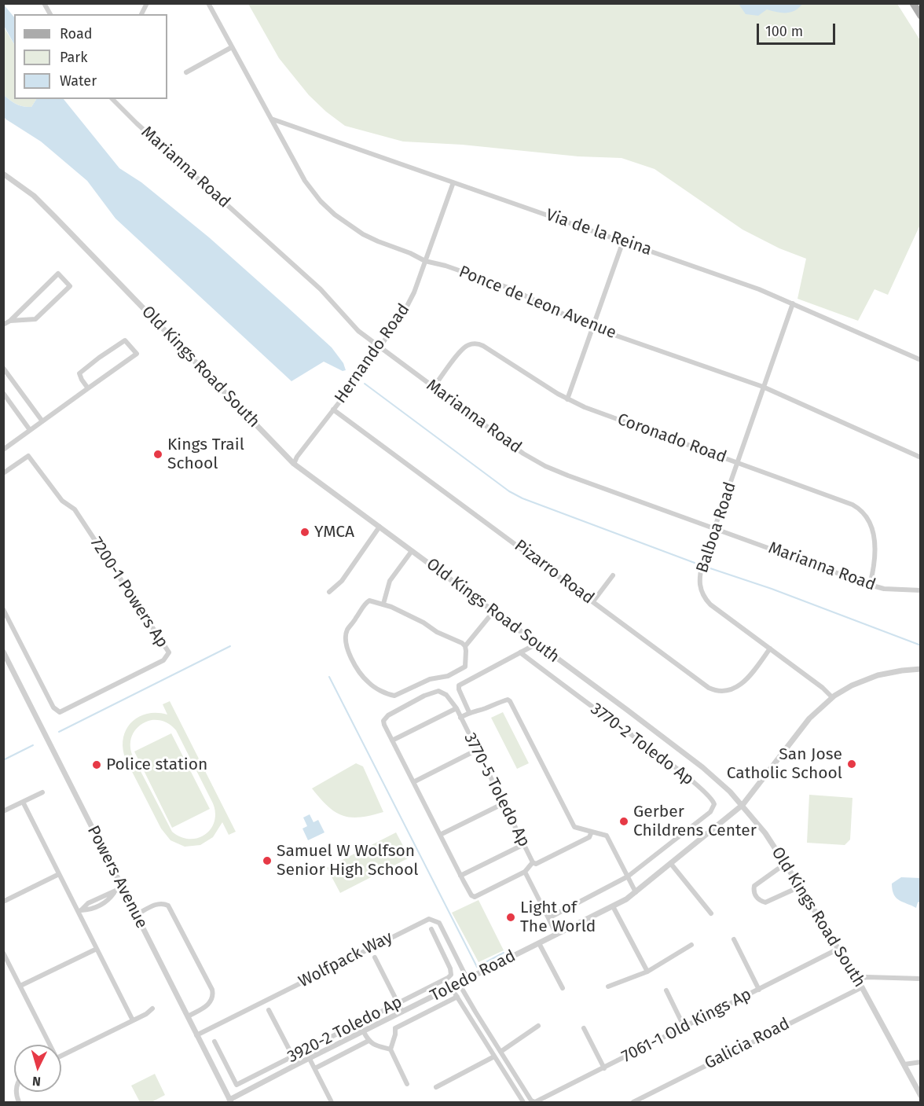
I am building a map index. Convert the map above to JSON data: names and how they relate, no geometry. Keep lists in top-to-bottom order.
{
  "streets": {
    "street": [
      "Marianna Road",
      "Via de la Reina",
      "Ponce de Leon Avenue",
      "Hernando Road",
      "Old Kings Road South",
      "Coronado Road",
      "Balboa Road",
      "Pizarro Road",
      "7200-1 Powers Ap",
      "3770-2 Toledo Ap",
      "3770-5 Toledo Ap",
      "Powers Avenue",
      "Wolfpack Way",
      "Toledo Road",
      "7061-1 Old Kings Ap",
      "3920-2 Toledo Ap",
      "Galicia Road"
    ]
  },
  "crossings": [
    ["Marianna Road", "Hernando Road"],
    ["Marianna Road", "Coronado Road"],
    ["Marianna Road", "Balboa Road"],
    ["Via de la Reina", "Ponce de Leon Avenue"],
    ["Via de la Reina", "Hernando Road"],
    ["Via de la Reina", "Balboa Road"],
    ["Ponce de Leon Avenue", "Hernando Road"],
    ["Ponce de Leon Avenue", "Balboa Road"],
    ["Hernando Road", "Old Kings Road South"],
    ["Hernando Road", "Pizarro Road"],
    ["Old Kings Road South", "Toledo Road"],
    ["Old Kings Road South", "7061-1 Old Kings Ap"],
    ["Old Kings Road South", "Galicia Road"],
    ["Coronado Road", "Balboa Road"],
    ["Balboa Road", "Pizarro Road"],
    ["Balboa Road", "Toledo Road"],
    ["Powers Avenue", "Wolfpack Way"],
    ["Powers Avenue", "Toledo Road"],
    ["Wolfpack Way", "Toledo Road"]
  ],
  "places": [
    "Kings Trail School",
    "YMCA",
    "San Jose Catholic School",
    "Police station",
    "Gerber Childrens Center",
    "Samuel W Wolfson Senior High School",
    "Light of The World"
  ],
  "legend": ["Road", "Park", "Water"],
  "scale_bar": "100 m",
  "north": "bottom"
}
